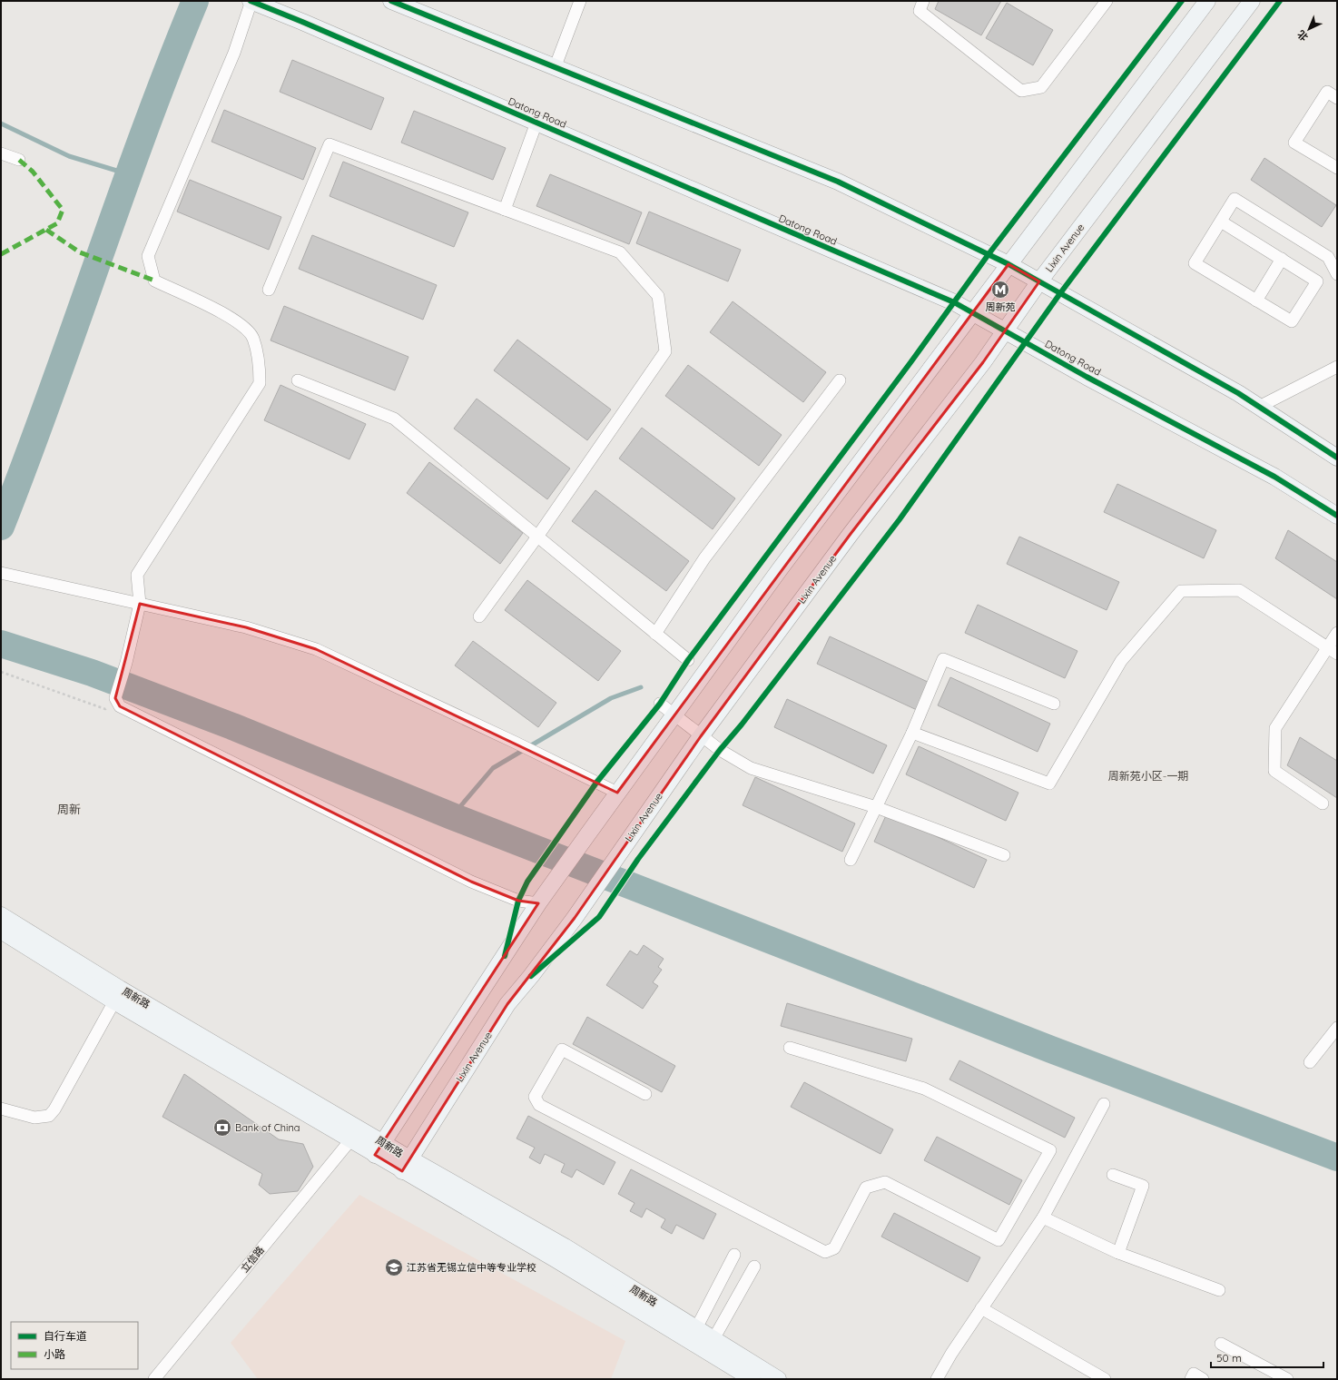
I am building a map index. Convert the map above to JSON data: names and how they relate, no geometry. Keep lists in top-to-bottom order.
{
  "streets": {
    "street": [
      "Datong Road",
      "Lixin Avenue",
      "周新路",
      "立信路"
    ]
  },
  "crossings": [
    ["Datong Road", "Lixin Avenue"],
    ["Lixin Avenue", "周新路"],
    ["周新路", "立信路"]
  ],
  "districts": ["周新苑小区-一期", "周新"],
  "places": {
    "metro station": ["周新苑"],
    "bank": ["Bank of China"],
    "school or university": ["江苏省无锡立信中等专业学校"]
  },
  "legend": ["自行车道", "小路"],
  "scale_bar": "50 m",
  "north": "bottom left"
}
